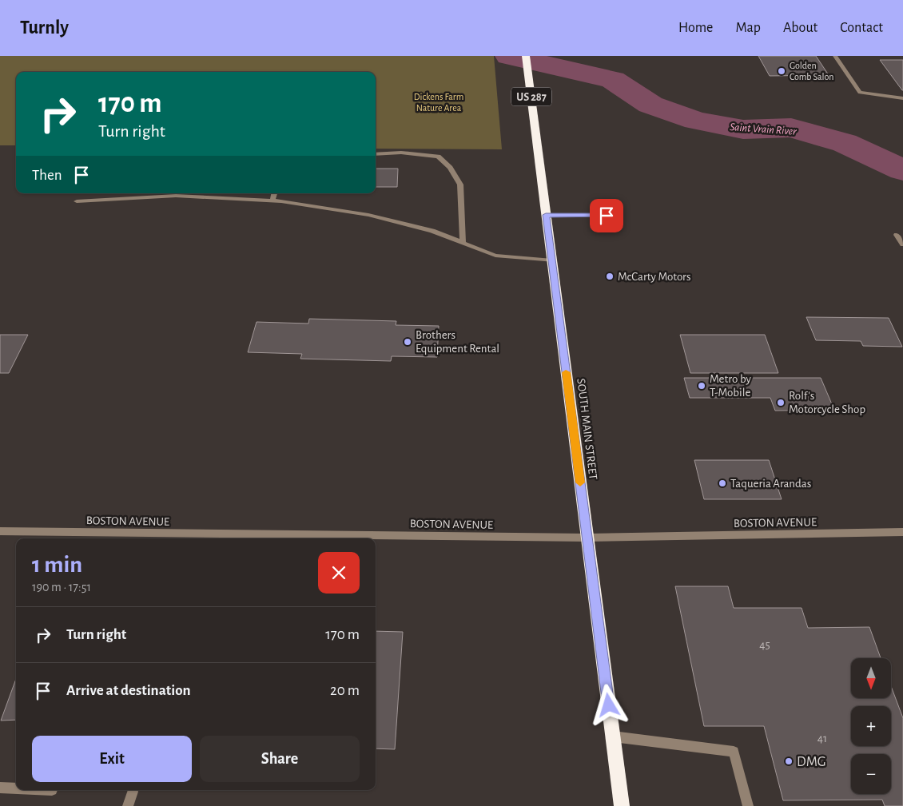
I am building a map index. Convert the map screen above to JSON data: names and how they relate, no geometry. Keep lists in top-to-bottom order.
{
  "streets": {
    "highway": ["US 287", "SOUTH MAIN STREET"],
    "street": ["BOSTON AVENUE"]
  },
  "crossings": [
    ["SOUTH MAIN STREET", "BOSTON AVENUE"]
  ],
  "water": ["Saint Vrain River"],
  "parks": ["Dickens Farm Nature Area"],
  "places": [
    "Golden Comb Salon",
    "McCarty Motors",
    "Brothers Equipment Rental",
    "Metro by T-Mobile",
    "Rolf's Motorcycle Shop",
    "Taqueria Arandas",
    "DMG"
  ],
  "house_numbers": ["45", "41"],
  "north": "bottom",
  "page": {
    "header": "Turnly",
    "nav": [
      "Home",
      "Map",
      "About",
      "Contact"
    ],
    "turn": ["170 m", "Turn right"],
    "then": "Then",
    "heading": ["1 min", "190 m · 17:51"],
    "list": [
      {
        "name": "Turn right",
        "value": "170 m"
      },
      {
        "name": "Arrive at destination",
        "value": "20 m"
      }
    ],
    "map_buttons": ["+", "−"],
    "buttons": ["Exit", "Share"]
  }
}
